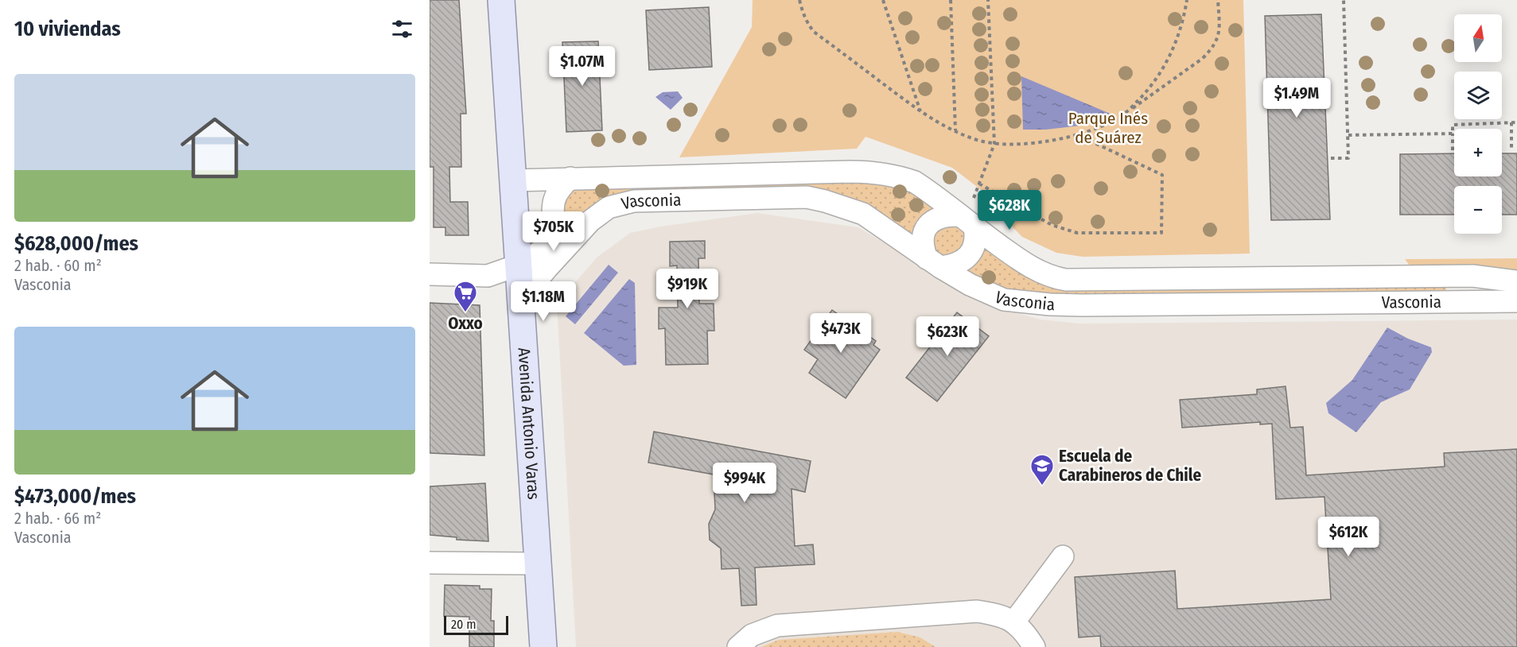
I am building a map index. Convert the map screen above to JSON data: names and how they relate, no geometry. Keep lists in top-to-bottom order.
{
  "streets": {
    "main road": ["Avenida Antonio Varas"],
    "street": ["Vasconia"]
  },
  "crossings": [
    ["Vasconia", "Avenida Antonio Varas"]
  ],
  "parks": ["Parque Inés de Suárez"],
  "places": {
    "supermarket": ["Oxxo"],
    "school or university": ["Escuela de Carabineros de Chile"]
  },
  "scale_bar": "20 m",
  "north": "top",
  "page": {
    "heading": "10 viviendas",
    "map_buttons": ["+", "−"],
    "price": [
      "$1.07M",
      "$1.49M",
      "$628K",
      "$705K",
      "$919K",
      "$1.18M",
      "$473K",
      "$623K",
      "$994K",
      "$612K"
    ],
    "list": [
      {
        "name": "$628,000/mes",
        "note": "2 hab. · 60 m² · Vasconia"
      },
      {
        "name": "$473,000/mes",
        "note": "2 hab. · 66 m² · Vasconia"
      }
    ],
    "scale": "20 m"
  }
}
